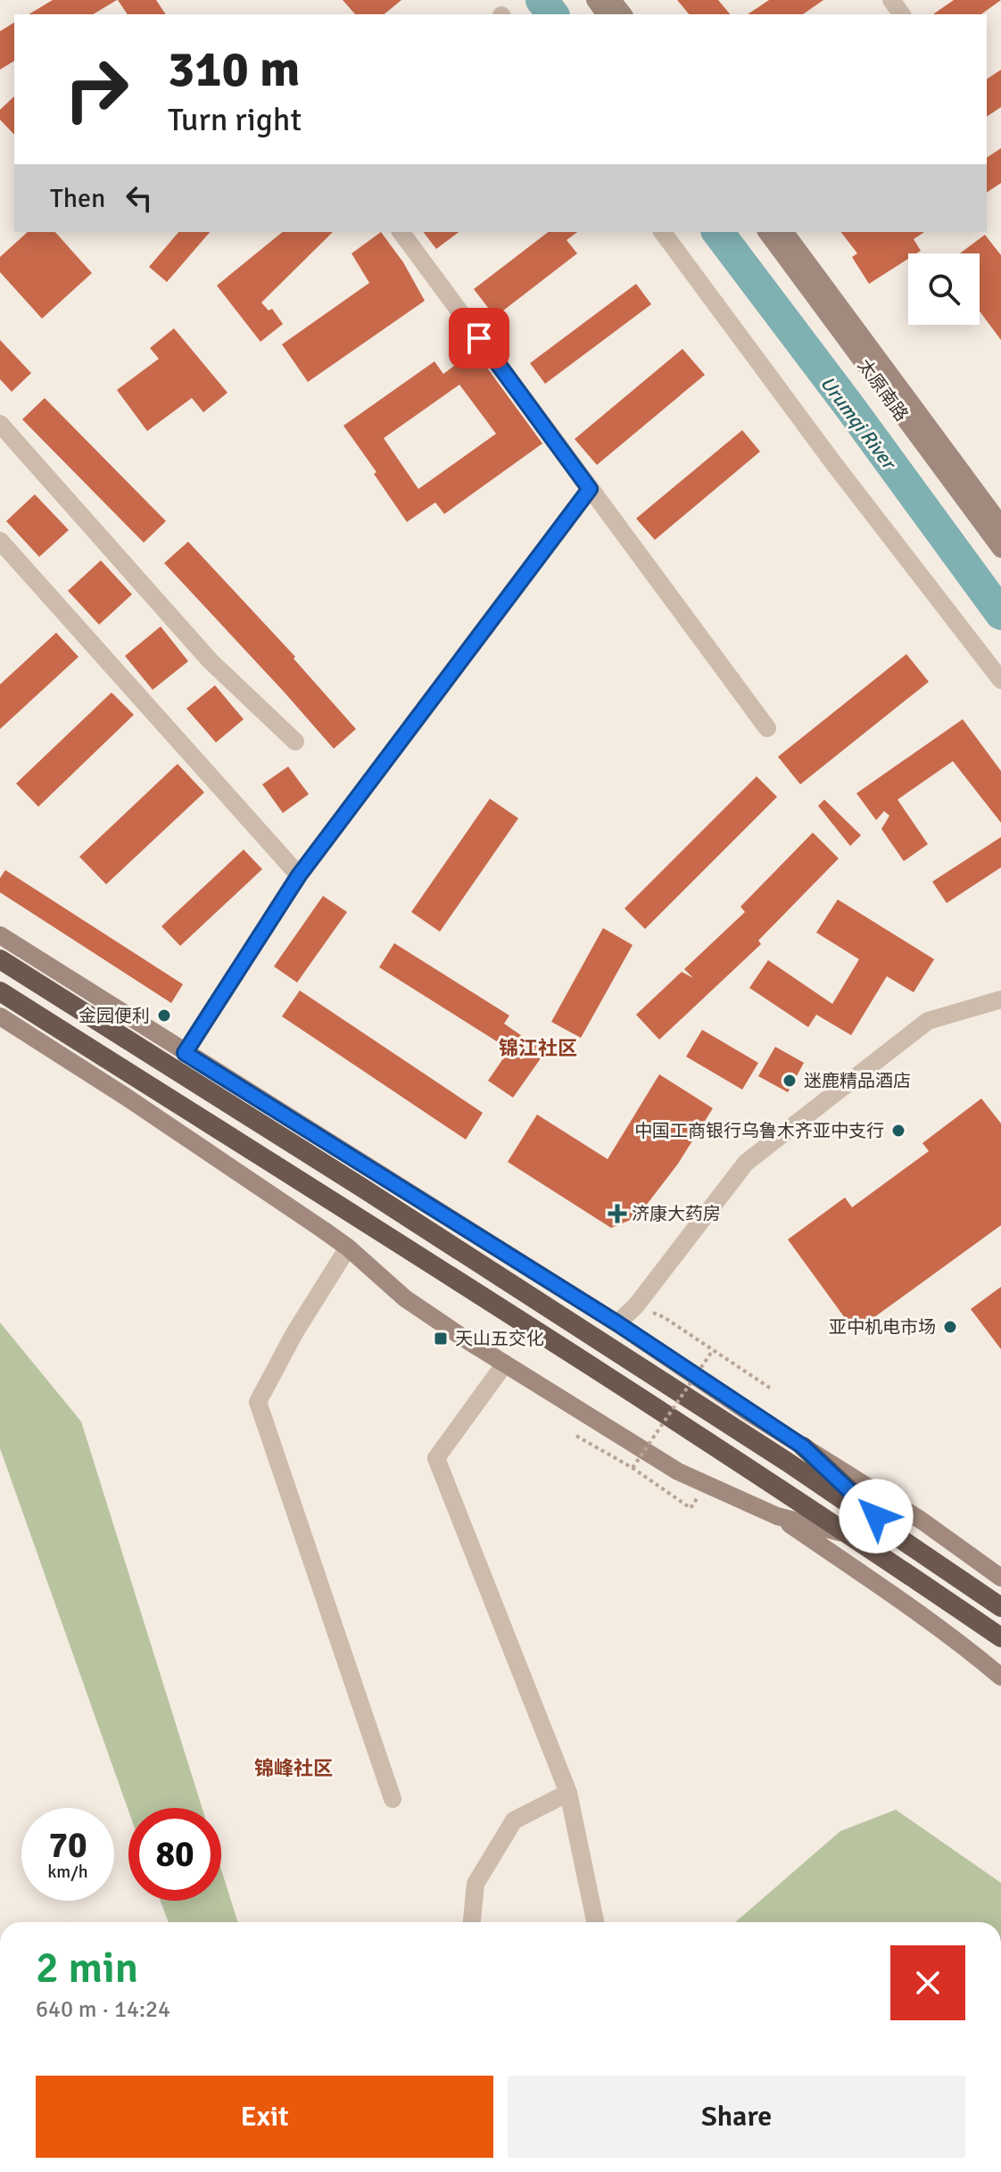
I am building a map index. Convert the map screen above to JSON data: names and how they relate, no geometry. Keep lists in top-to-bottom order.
{
  "streets": {
    "main road": ["太原南路"]
  },
  "districts": ["锦江社区", "锦峰社区"],
  "water": ["Urumqi River"],
  "places": {
    "other": [
      "金园便利",
      "迷鹿精品酒店",
      "中国工商银行乌鲁木齐亚中支行",
      "亚中机电市场"
    ],
    "health": ["济康大药房"],
    "transit": ["天山五交化"]
  },
  "page": {
    "turn": ["310 m", "Turn right"],
    "then": "Then",
    "speed": "70 km/h",
    "limit": "80",
    "heading": ["2 min", "640 m · 14:24"],
    "buttons": ["Exit", "Share"]
  }
}
